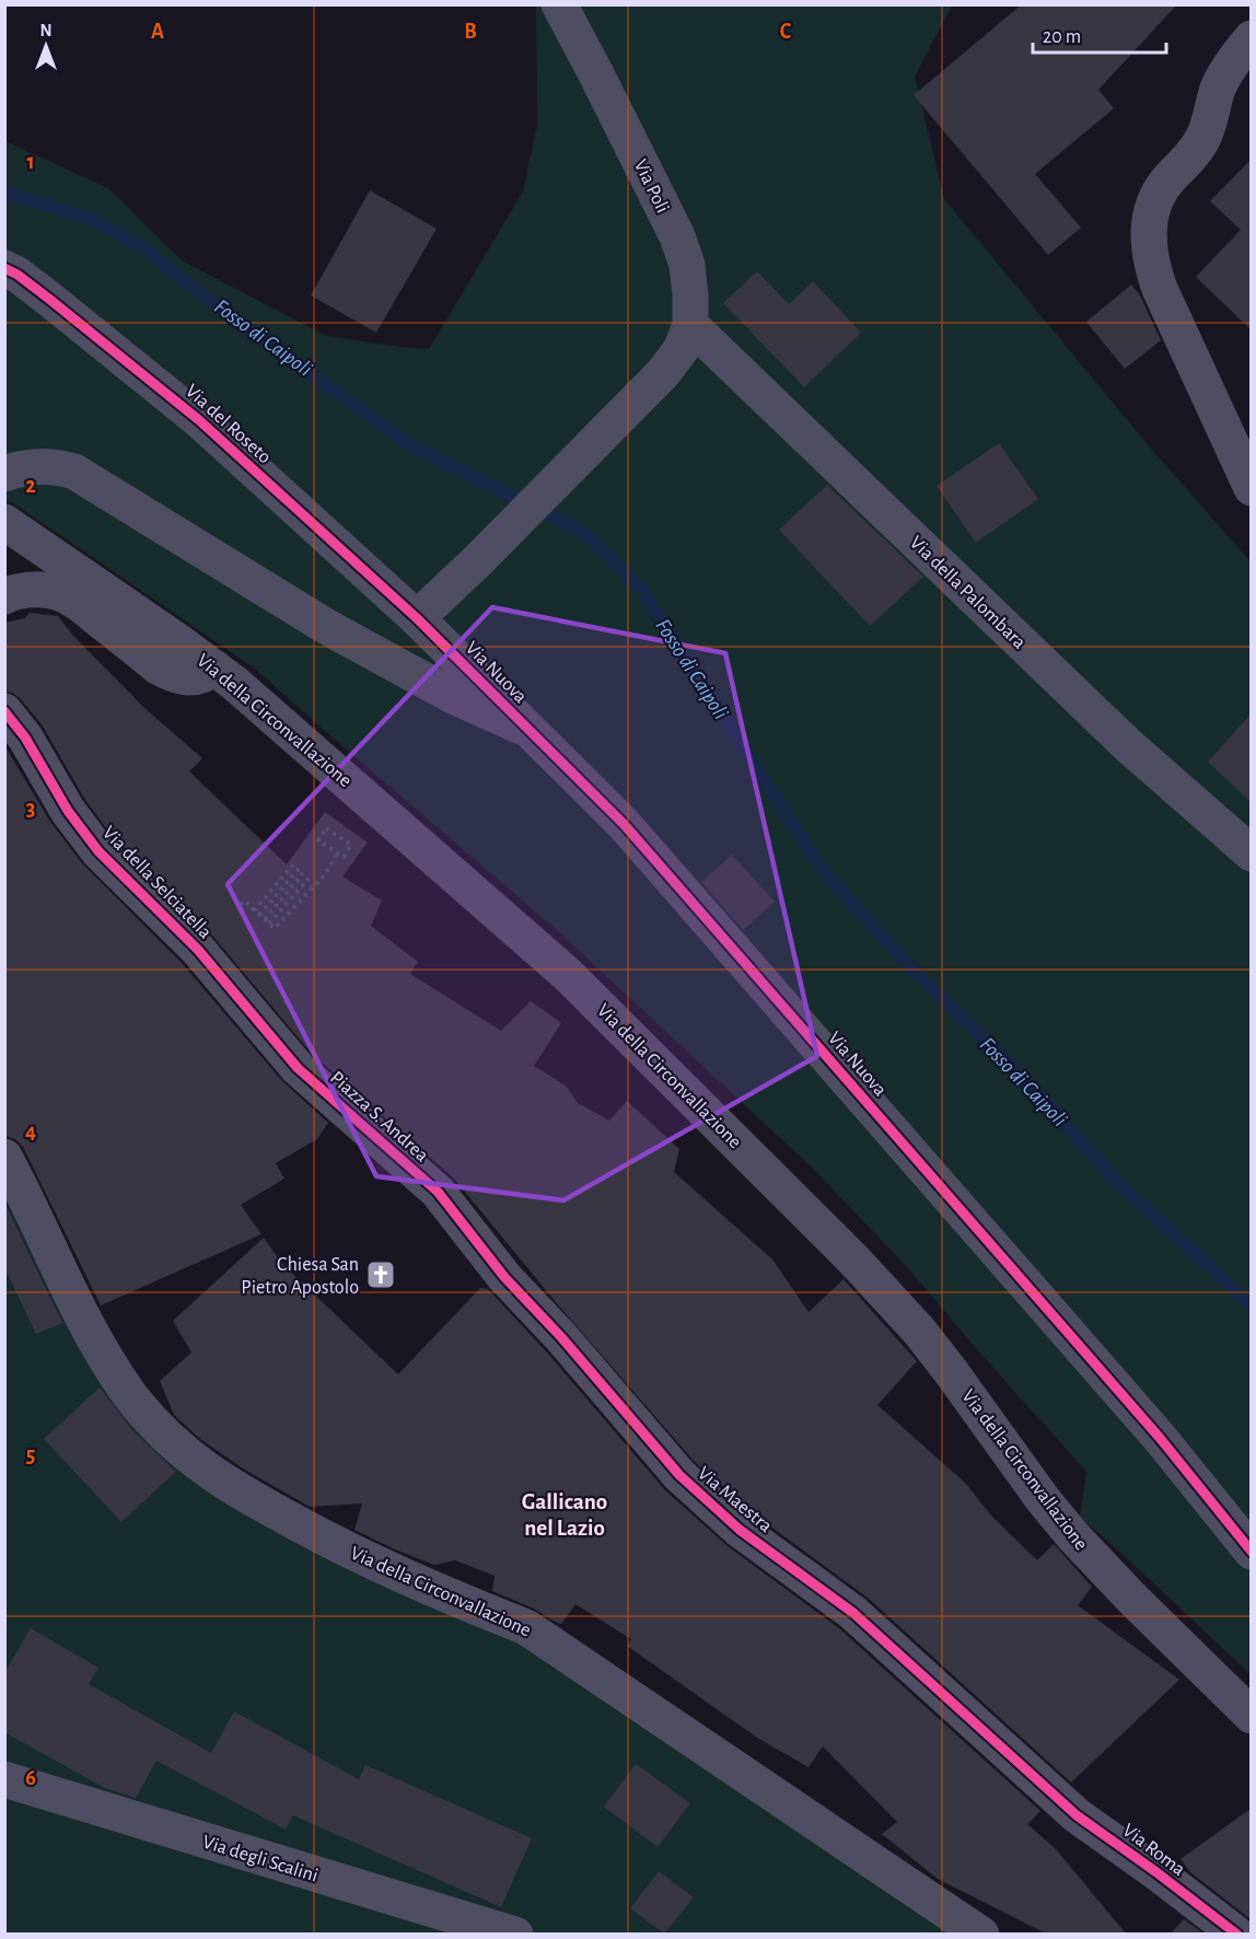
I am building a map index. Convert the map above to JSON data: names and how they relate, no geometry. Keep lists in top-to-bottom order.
{
  "streets": {
    "street": [
      "Via Poli",
      "Via del Roseto",
      "Via della Palombara",
      "Via Nuova",
      "Via della Circonvallazione",
      "Via della Selciatella",
      "Piazza S. Andrea",
      "Via Maestra",
      "Via Roma",
      "Via degli Scalini"
    ]
  },
  "crossings": [
    ["Via Poli", "Via del Roseto"],
    ["Via Poli", "Via della Palombara"],
    ["Via Poli", "Via Nuova"],
    ["Via del Roseto", "Via Nuova"],
    ["Via della Selciatella", "Piazza S. Andrea"],
    ["Piazza S. Andrea", "Via Maestra"],
    ["Via Maestra", "Via Roma"]
  ],
  "districts": ["Gallicano nel Lazio"],
  "water": ["Fosso di Caipoli"],
  "places": {
    "church": ["Chiesa San Pietro Apostolo"]
  },
  "scale_bar": "20 m",
  "north": "top",
  "grid": {
    "columns": ["A", "B", "C"],
    "rows": [
      "1",
      "2",
      "3",
      "4",
      "5",
      "6"
    ]
  }
}
